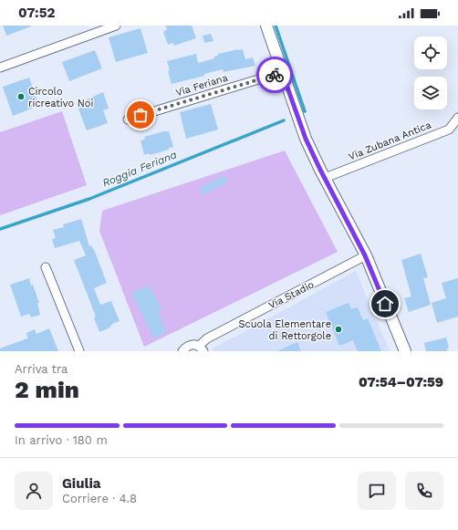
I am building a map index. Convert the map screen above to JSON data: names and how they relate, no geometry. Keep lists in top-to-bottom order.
{
  "streets": {
    "street": ["Via Feriana", "Via Zubana Antica", "Via Stadio"]
  },
  "water": ["Roggia Feriana"],
  "places": ["Circolo ricreativo Noi", "Scuola Elementare di Rettorgole"],
  "page": {
    "status": "07:52",
    "heading": ["2 min", "Arriva tra", "07:54–07:59"],
    "panel": ["Giulia", "Corriere · 4.8"],
    "bar": "In arrivo · 180 m"
  }
}
